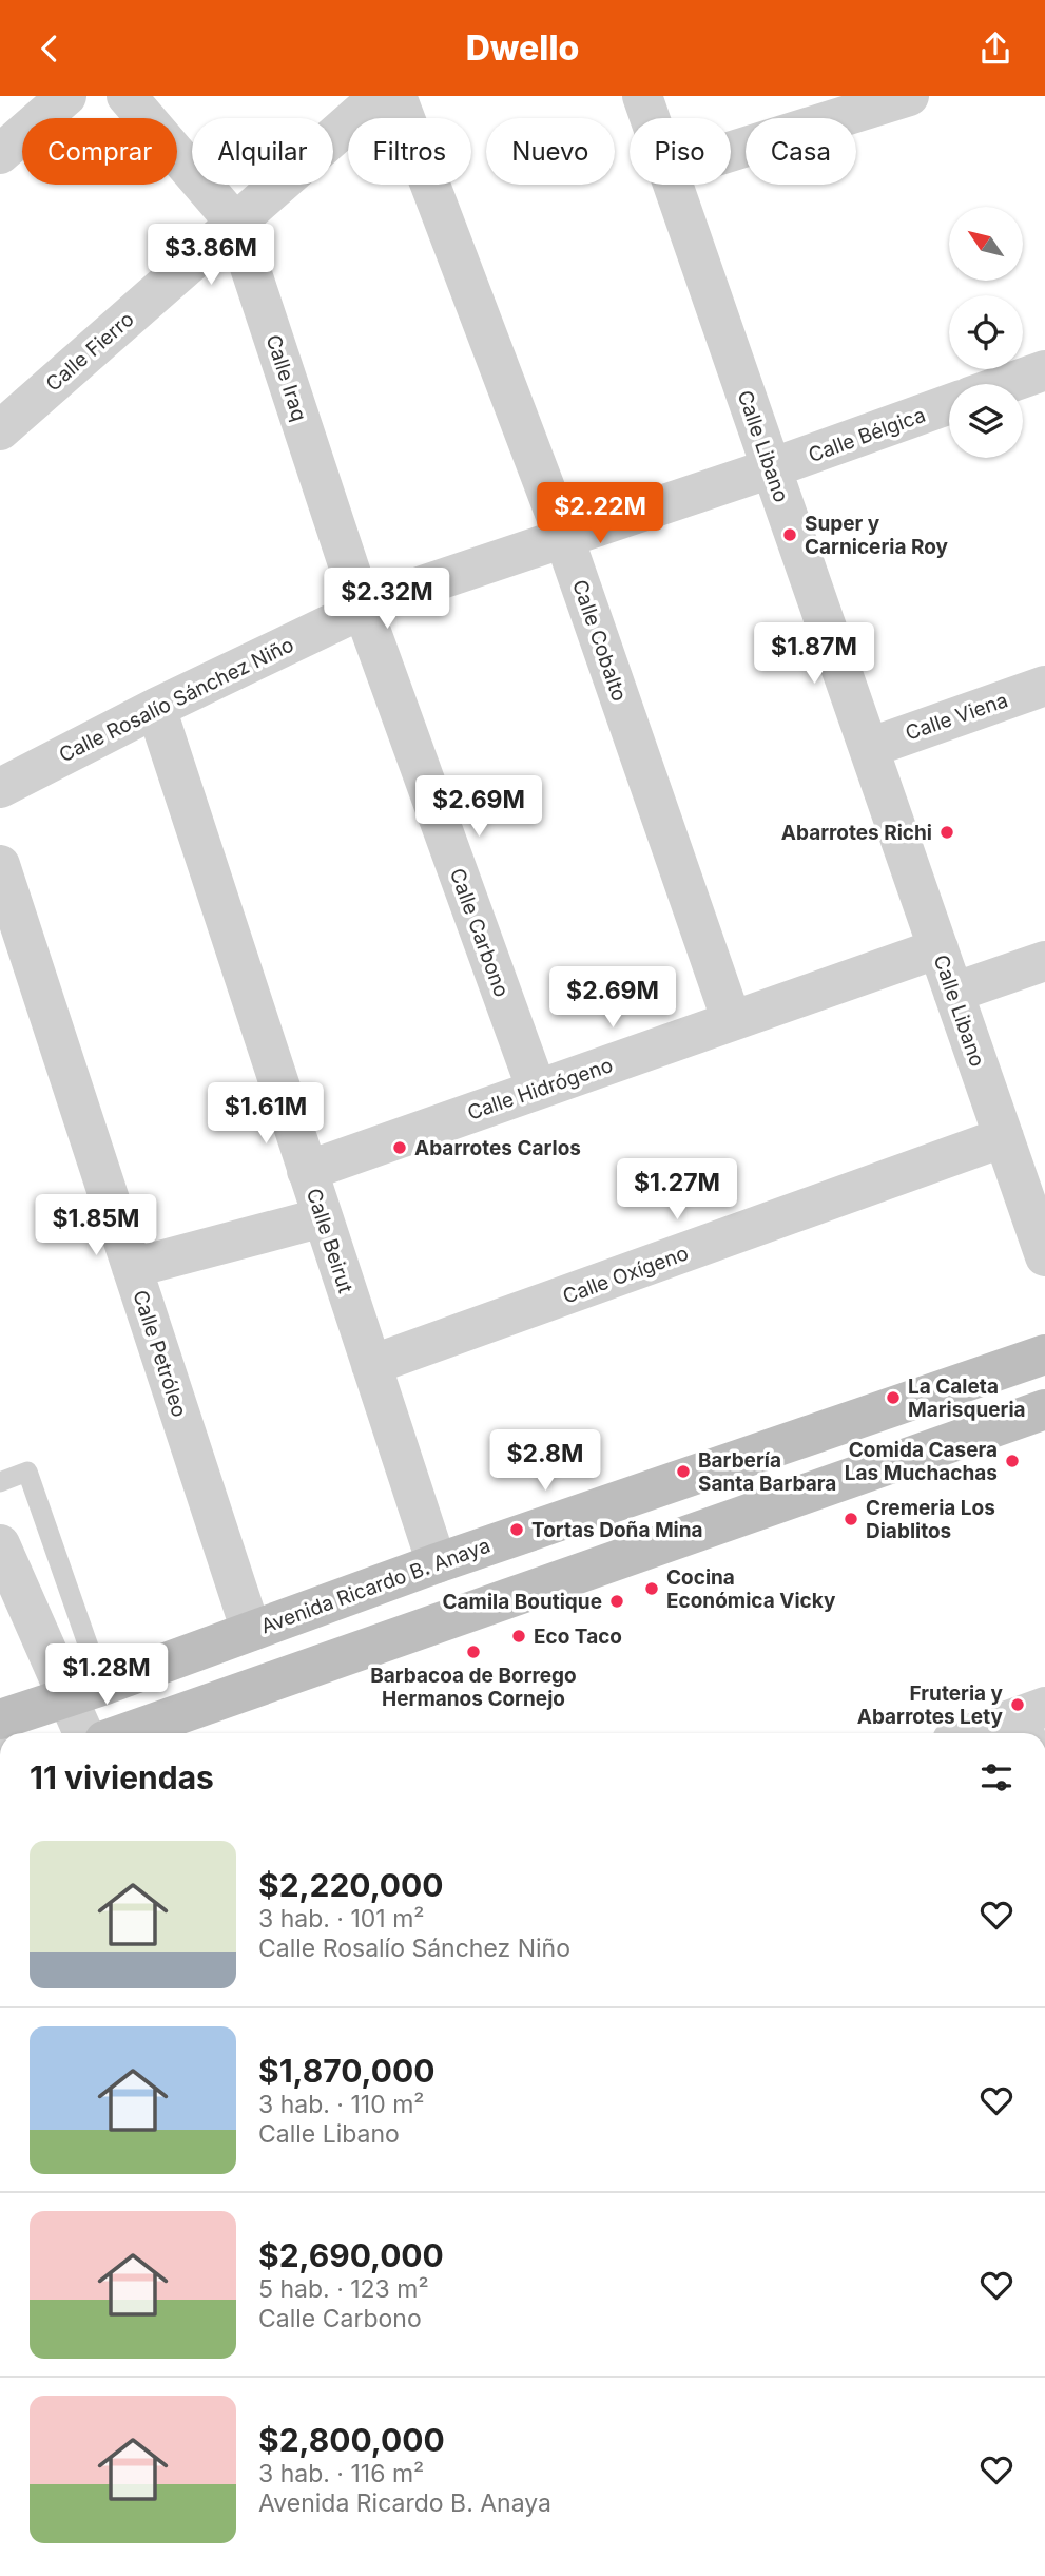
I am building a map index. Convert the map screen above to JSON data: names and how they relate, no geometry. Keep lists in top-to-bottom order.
{
  "streets": {
    "main road": ["Avenida Ricardo B. Anaya"],
    "street": [
      "Calle Fierro",
      "Calle Iraq",
      "Calle Bélgica",
      "Calle Libano",
      "Calle Cobalto",
      "Calle Rosalío Sánchez Niño",
      "Calle Viena",
      "Calle Carbono",
      "Calle Hidrógeno",
      "Calle Beirut",
      "Calle Oxígeno",
      "Calle Petróleo"
    ]
  },
  "crossings": [
    ["Calle Fierro", "Calle Iraq"],
    ["Calle Iraq", "Calle Rosalío Sánchez Niño"],
    ["Calle Iraq", "Calle Carbono"],
    ["Calle Bélgica", "Calle Libano"],
    ["Calle Bélgica", "Calle Rosalío Sánchez Niño"],
    ["Calle Libano", "Calle Rosalío Sánchez Niño"],
    ["Calle Libano", "Calle Viena"],
    ["Calle Libano", "Calle Hidrógeno"],
    ["Calle Libano", "Calle Oxígeno"],
    ["Calle Cobalto", "Calle Rosalío Sánchez Niño"],
    ["Calle Cobalto", "Calle Hidrógeno"],
    ["Calle Rosalío Sánchez Niño", "Calle Carbono"],
    ["Calle Rosalío Sánchez Niño", "Calle Beirut"],
    ["Calle Carbono", "Calle Hidrógeno"],
    ["Calle Hidrógeno", "Calle Beirut"],
    ["Calle Beirut", "Calle Oxígeno"],
    ["Calle Beirut", "Avenida Ricardo B. Anaya"],
    ["Calle Petróleo", "Avenida Ricardo B. Anaya"]
  ],
  "places": [
    "Super y Carniceria Roy",
    "Abarrotes Richi",
    "Abarrotes Carlos",
    "La Caleta Marisqueria",
    "Comida Casera Las Muchachas",
    "Barbería Santa Barbara",
    "Cremeria Los Diablitos",
    "Tortas Doña Mina",
    "Cocina Económica Vicky",
    "Camila Boutique",
    "Eco Taco",
    "Barbacoa de Borrego Hermanos Cornejo",
    "Fruteria y Abarrotes Lety"
  ],
  "north": "top left",
  "page": {
    "header": "Dwello",
    "chip": [
      "Comprar",
      "Alquilar",
      "Filtros",
      "Nuevo",
      "Piso",
      "Casa"
    ],
    "price": [
      "$3.86M",
      "$2.22M",
      "$2.32M",
      "$1.87M",
      "$2.69M",
      "$2.69M",
      "$1.61M",
      "$1.27M",
      "$1.85M",
      "$2.8M",
      "$1.28M"
    ],
    "heading": "11 viviendas",
    "list": [
      {
        "name": "$2,220,000",
        "note": "3 hab. · 101 m² · Calle Rosalío Sánchez Niño"
      },
      {
        "name": "$1,870,000",
        "note": "3 hab. · 110 m² · Calle Libano"
      },
      {
        "name": "$2,690,000",
        "note": "5 hab. · 123 m² · Calle Carbono"
      },
      {
        "name": "$2,800,000",
        "note": "3 hab. · 116 m² · Avenida Ricardo B. Anaya"
      }
    ]
  }
}
